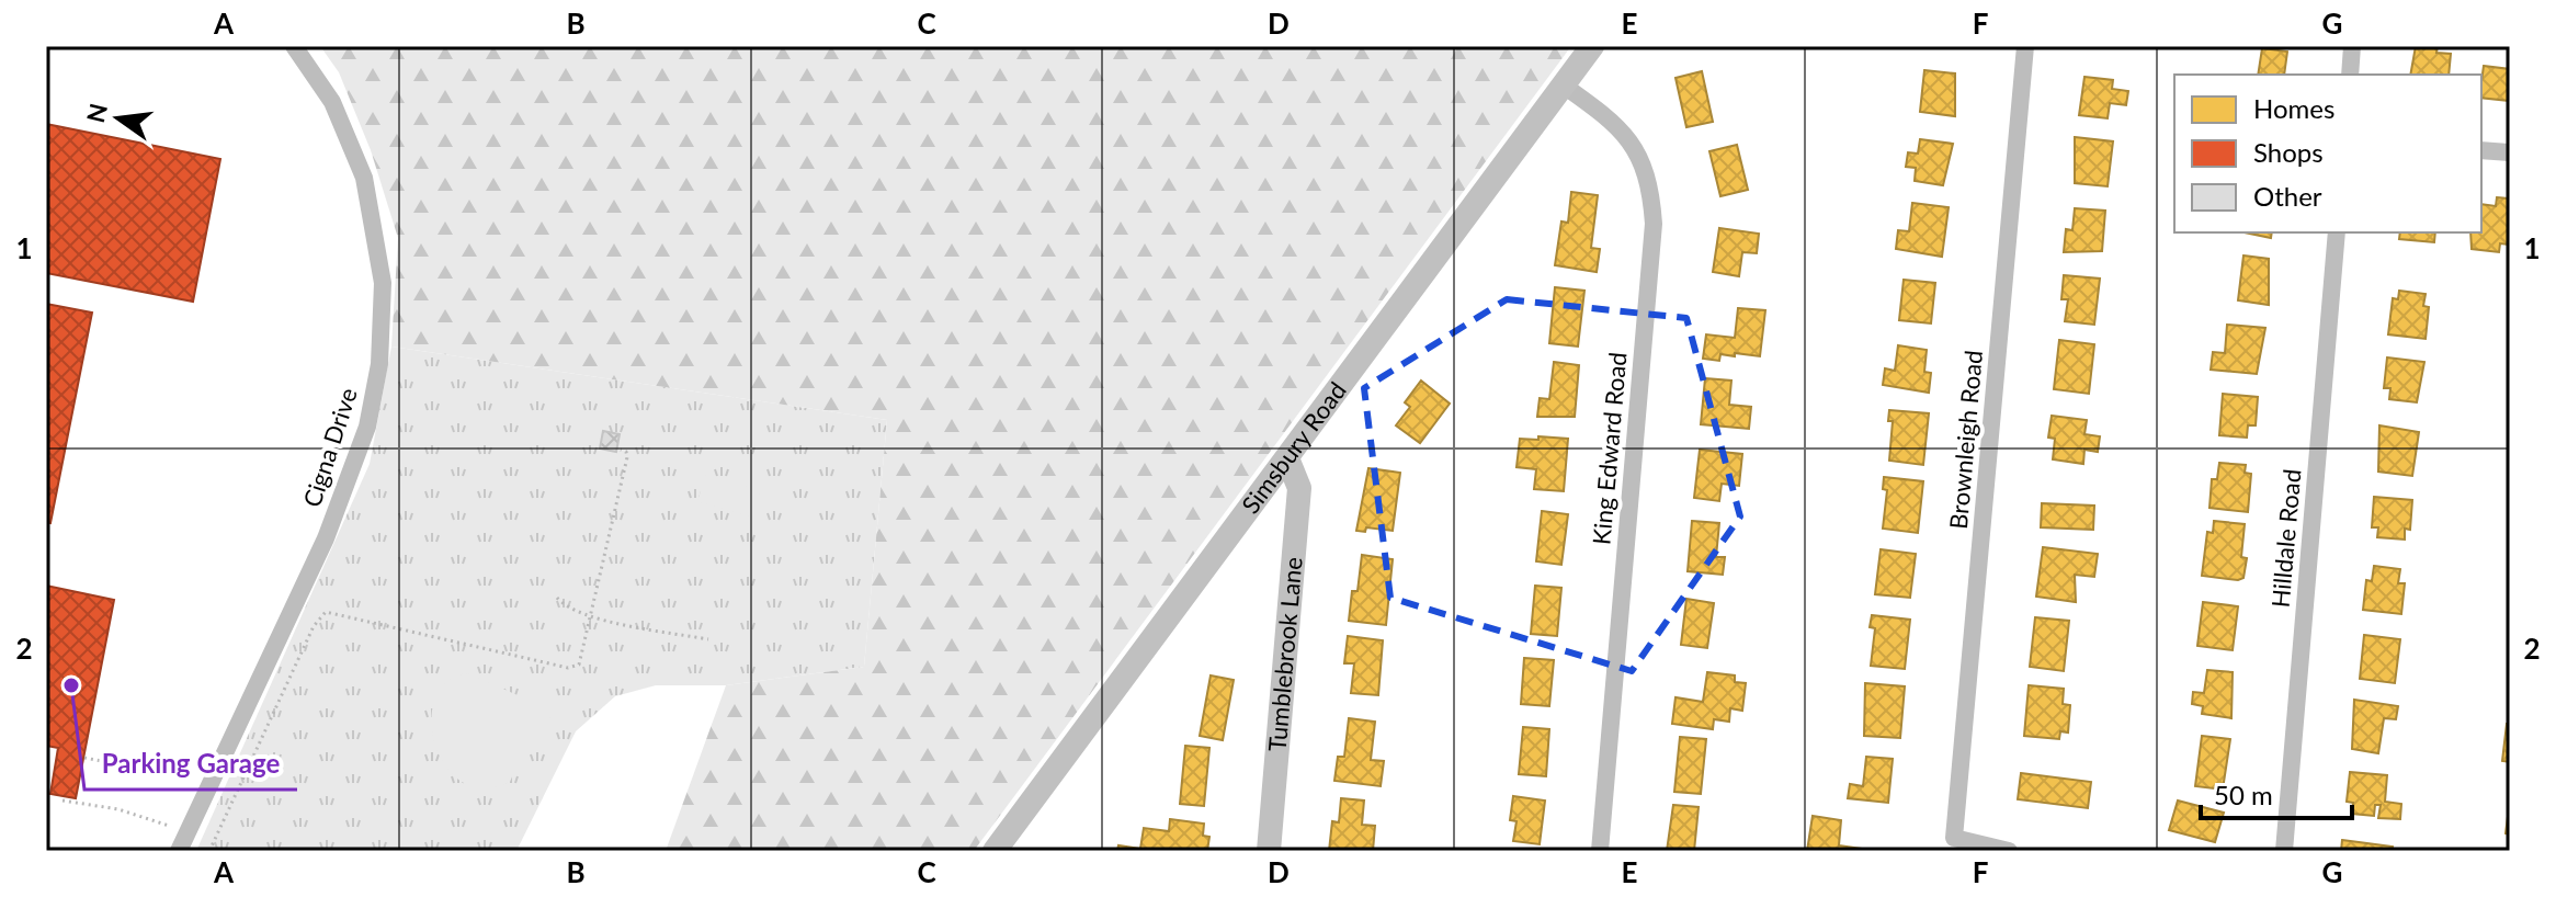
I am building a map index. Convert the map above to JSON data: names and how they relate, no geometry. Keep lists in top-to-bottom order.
{
  "streets": {
    "main road": ["Simsbury Road", "Tumblebrook Lane"],
    "street": [
      "Brownleigh Road",
      "Cigna Drive",
      "King Edward Road",
      "Hilldale Road"
    ]
  },
  "crossings": [
    ["Simsbury Road", "King Edward Road"],
    ["Simsbury Road", "Tumblebrook Lane"]
  ],
  "places": ["Parking Garage"],
  "legend": ["Homes", "Shops", "Other"],
  "scale_bar": "50 m",
  "north": "left",
  "grid": {
    "columns": [
      "A",
      "B",
      "C",
      "D",
      "E",
      "F",
      "G"
    ],
    "rows": ["1", "2"]
  }
}
